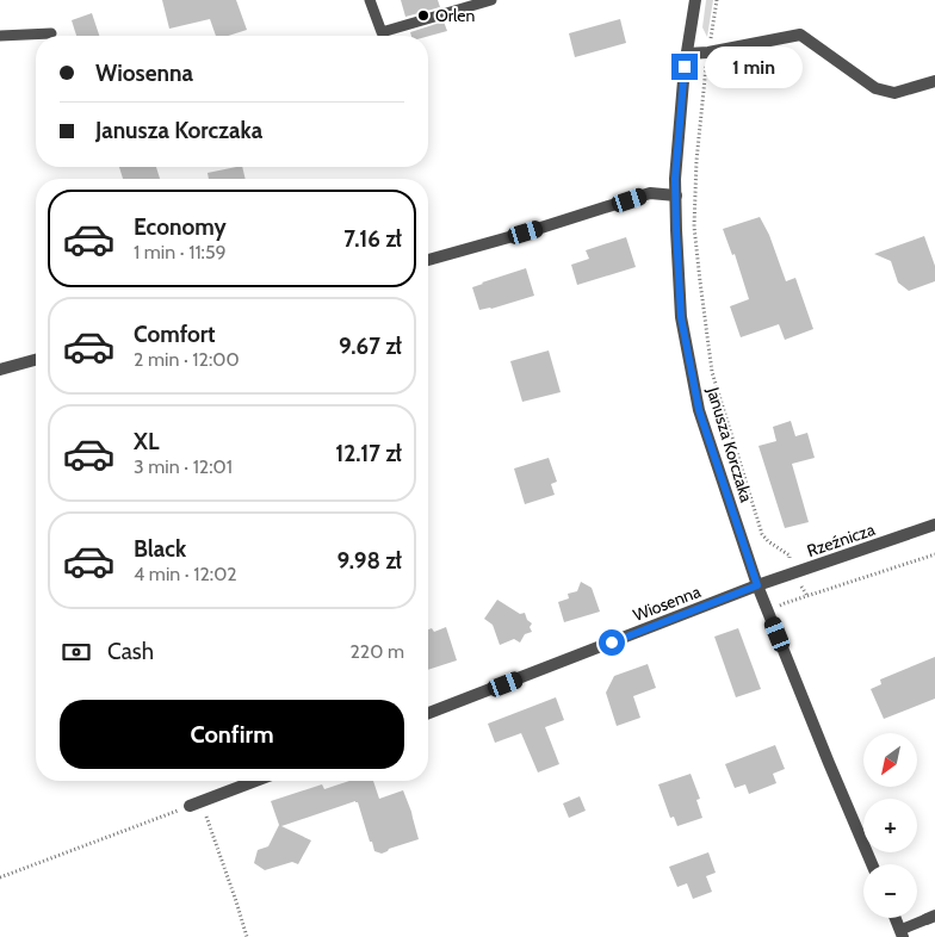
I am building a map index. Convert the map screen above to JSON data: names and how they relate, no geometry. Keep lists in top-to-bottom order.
{
  "streets": {
    "street": ["Janusza Korczaka", "Rzeźnicza", "Wiosenna"]
  },
  "crossings": [
    ["Janusza Korczaka", "Rzeźnicza"],
    ["Janusza Korczaka", "Wiosenna"],
    ["Rzeźnicza", "Wiosenna"]
  ],
  "places": ["Orlen"],
  "north": "bottom left",
  "page": {
    "banner": ["Wiosenna", "Janusza Korczaka"],
    "bubble": "1 min",
    "list": [
      {
        "name": "Economy",
        "note": "1 min · 11:59",
        "value": "7.16 zł"
      },
      {
        "name": "Comfort",
        "note": "2 min · 12:00",
        "value": "9.67 zł"
      },
      {
        "name": "XL",
        "note": "3 min · 12:01",
        "value": "12.17 zł"
      },
      {
        "name": "Black",
        "note": "4 min · 12:02",
        "value": "9.98 zł"
      }
    ],
    "pay": ["Cash", "220 m"],
    "buttons": "Confirm",
    "map_buttons": ["+", "−"]
  }
}
